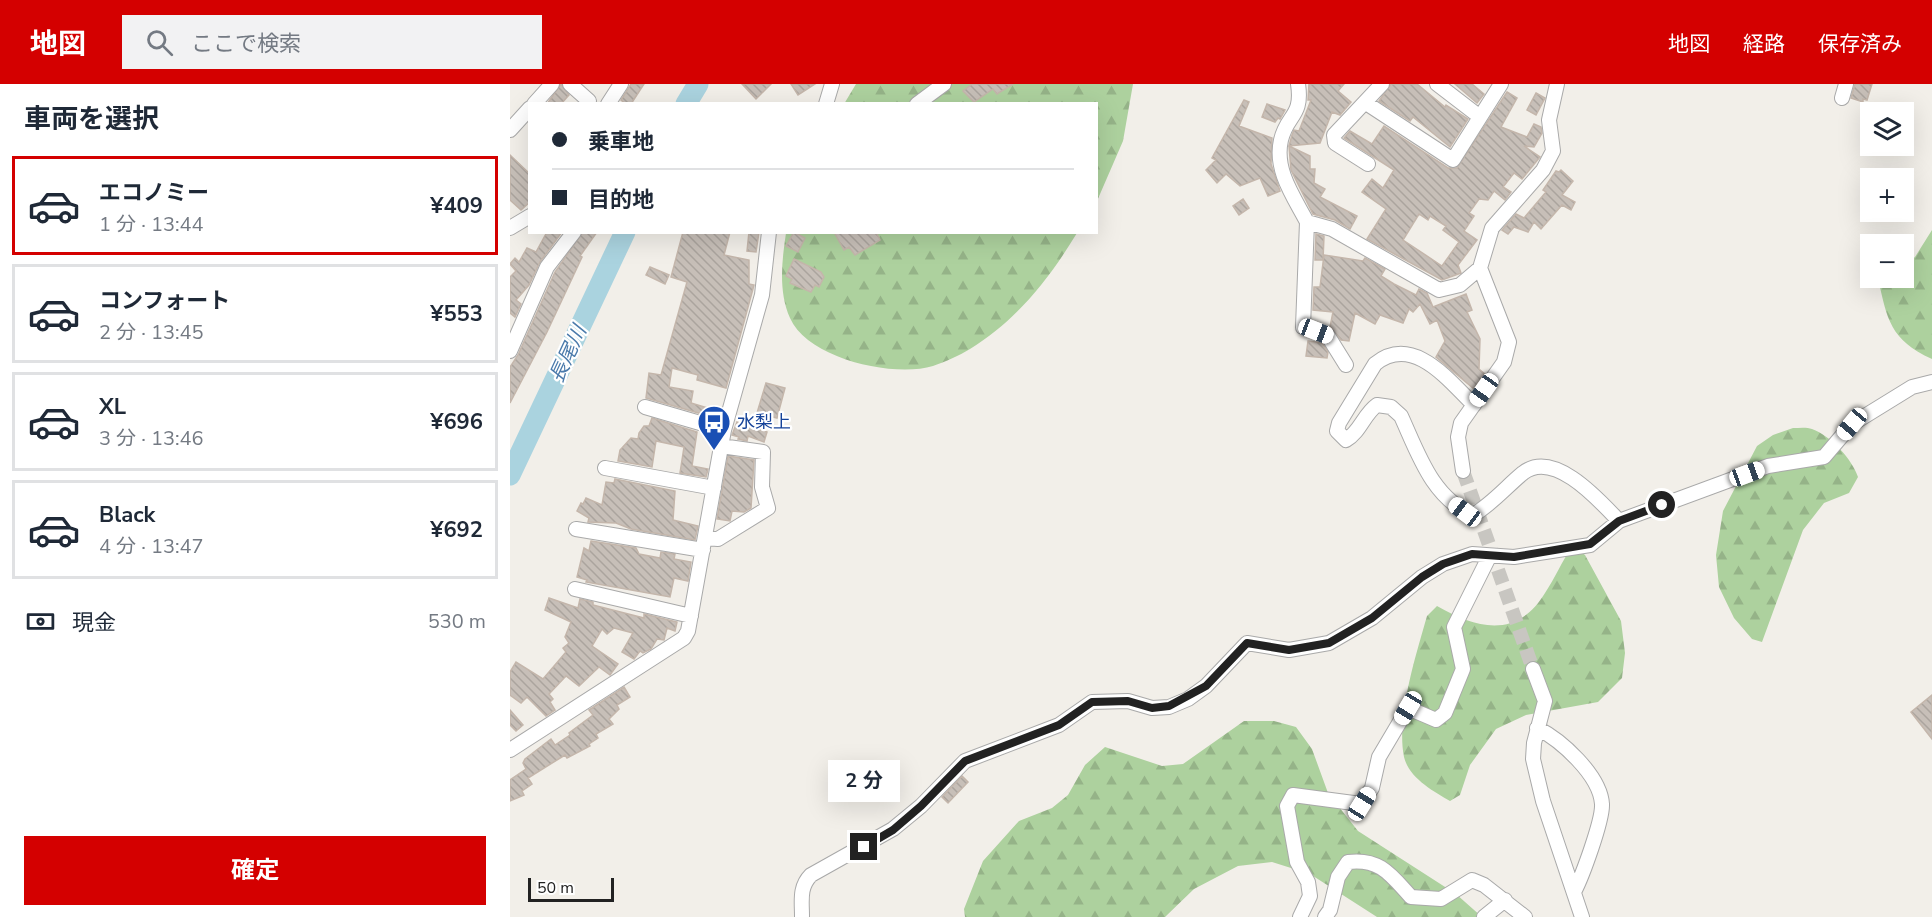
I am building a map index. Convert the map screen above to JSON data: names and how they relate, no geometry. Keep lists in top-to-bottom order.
{
  "water": ["長尾川"],
  "places": {
    "bus stop": ["水梨上"]
  },
  "scale_bar": "50 m",
  "page": {
    "header": "地図",
    "search": "ここで検索",
    "nav": ["地図", "経路", "保存済み"],
    "heading": "車両を選択",
    "map_buttons": ["+", "−"],
    "banner": ["乗車地", "目的地"],
    "list": [
      {
        "name": "エコノミー",
        "note": "1 分 · 13:44",
        "value": "¥409"
      },
      {
        "name": "コンフォート",
        "note": "2 分 · 13:45",
        "value": "¥553"
      },
      {
        "name": "XL",
        "note": "3 分 · 13:46",
        "value": "¥696"
      },
      {
        "name": "Black",
        "note": "4 分 · 13:47",
        "value": "¥692"
      }
    ],
    "pay": ["現金", "530 m"],
    "bubble": "2 分",
    "buttons": "確定",
    "scale": "50 m"
  }
}
